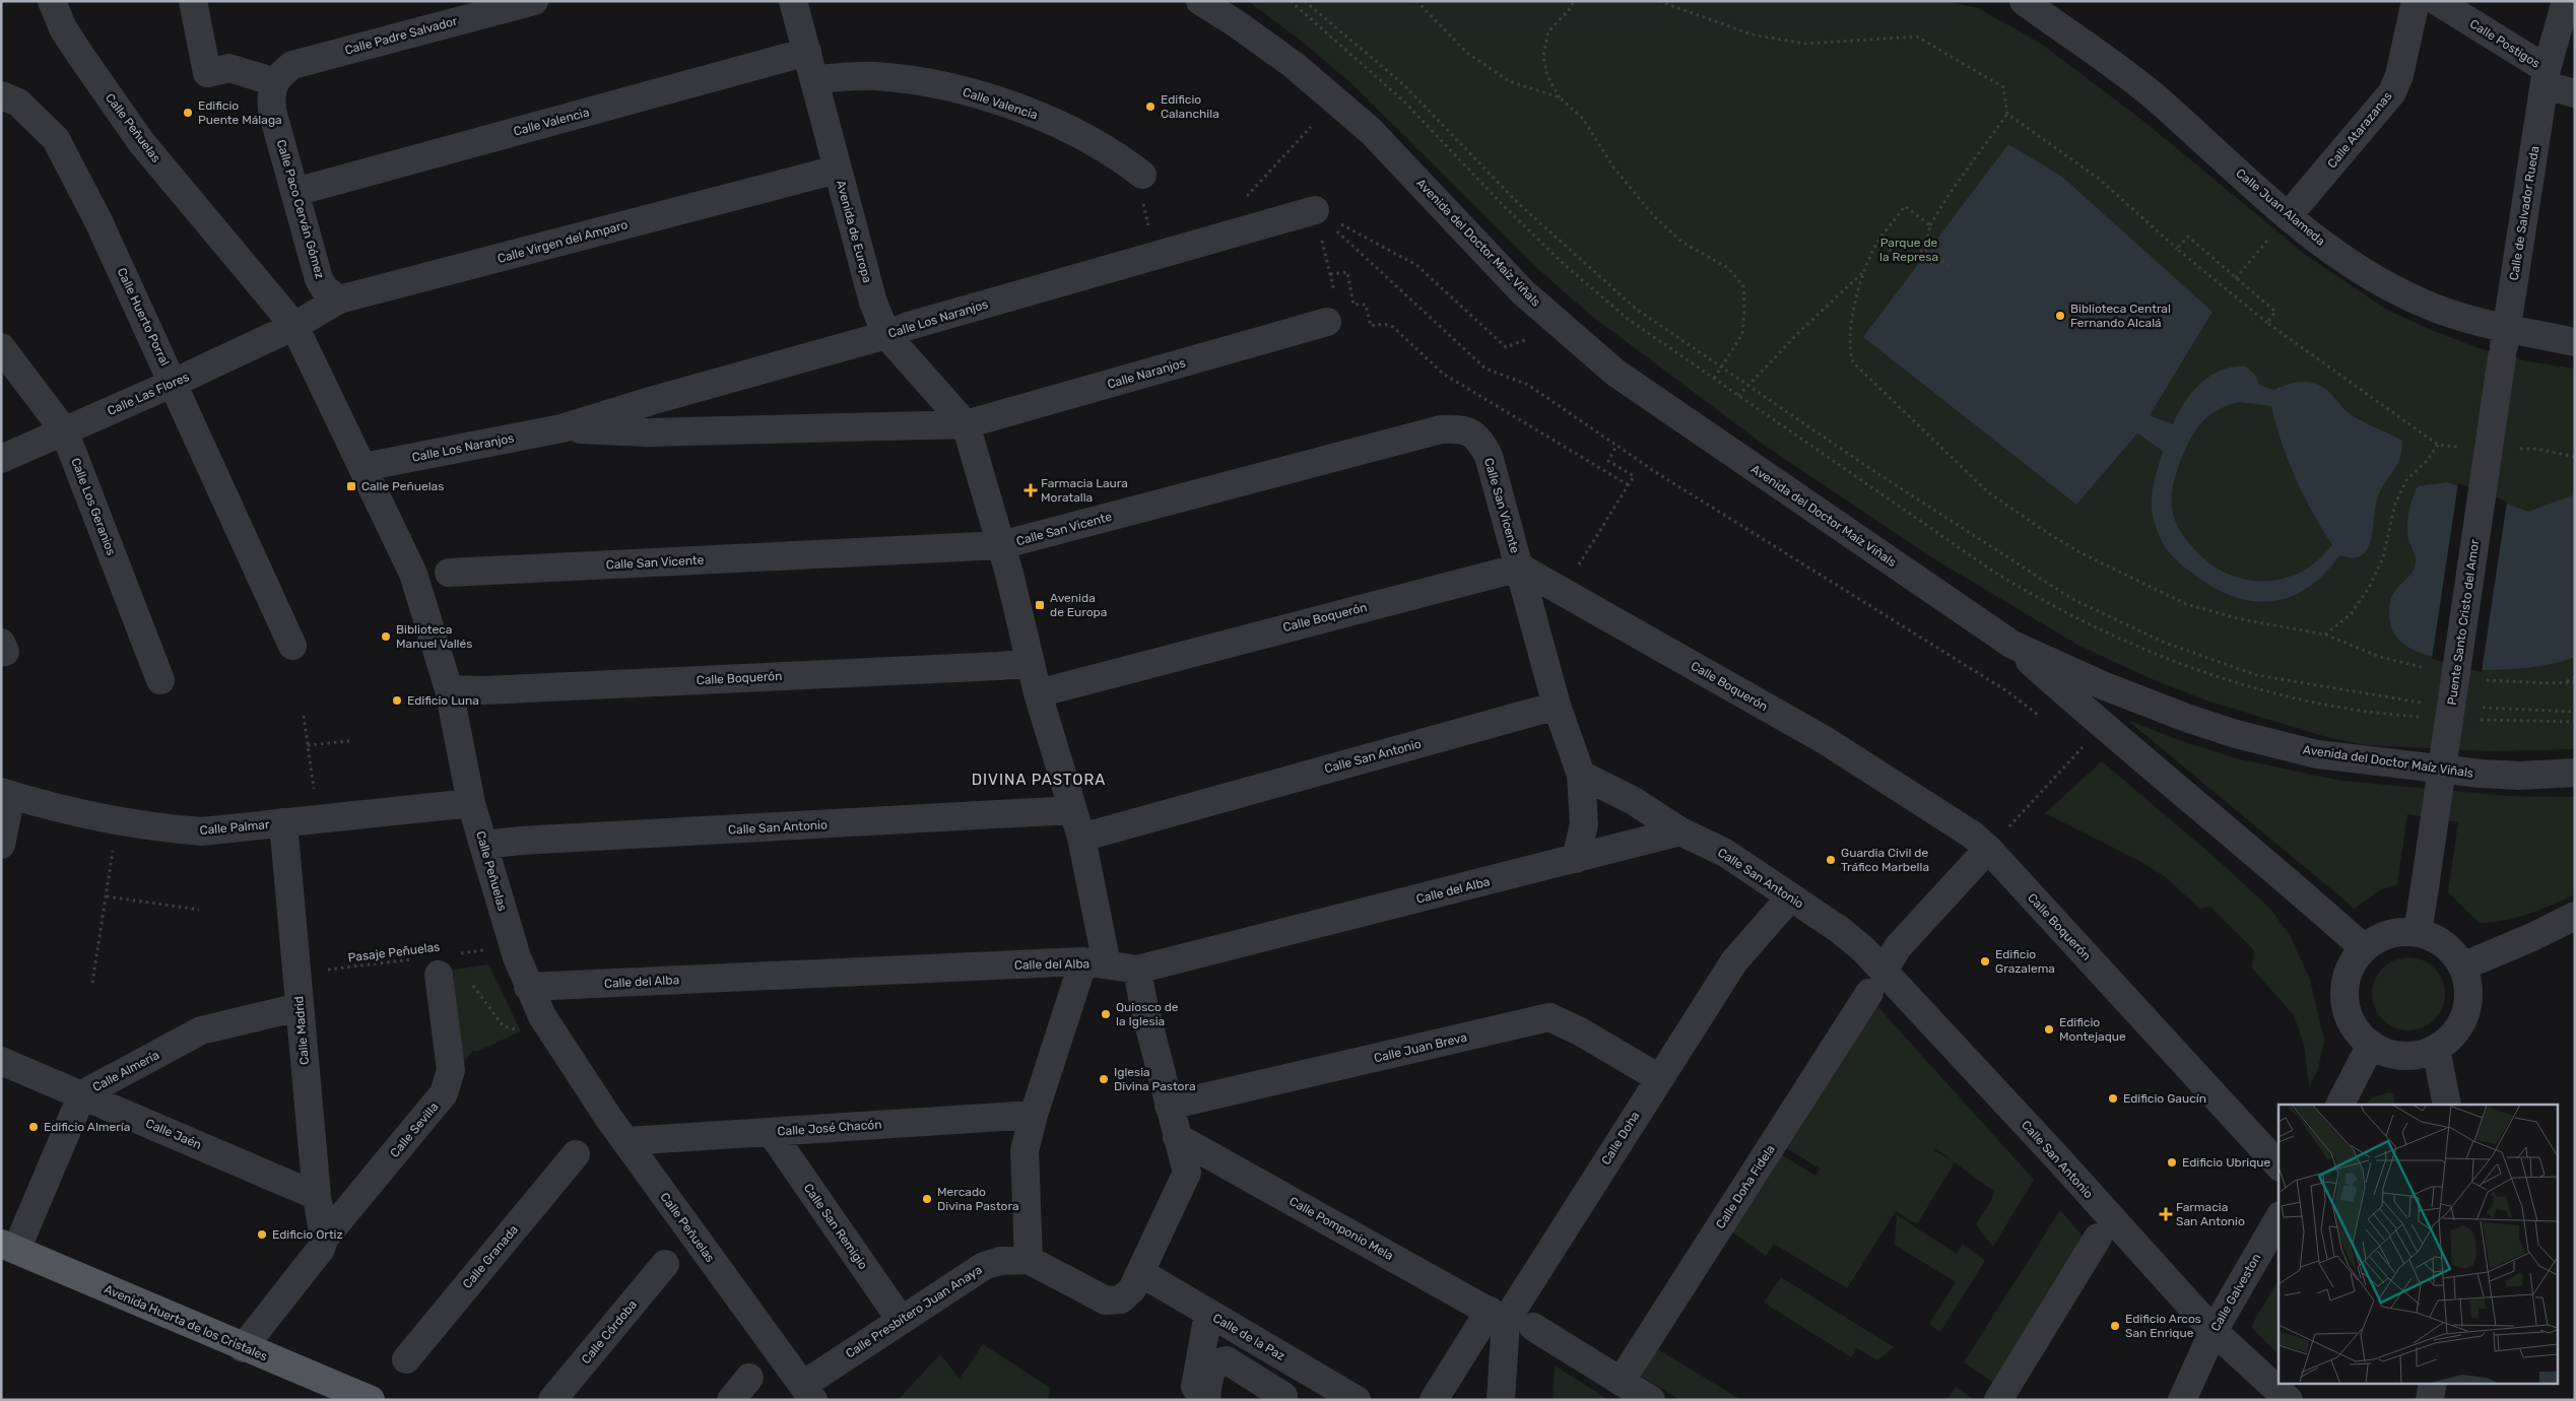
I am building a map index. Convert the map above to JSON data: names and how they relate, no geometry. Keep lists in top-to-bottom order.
{
  "streets": {
    "main road": ["Avenida Huerta de los Cristales"],
    "street": [
      "Calle Padre Salvador",
      "Calle Postigos",
      "Calle Valencia",
      "Calle Peñuelas",
      "Calle Atarazanas",
      "Calle Juan Alameda",
      "Calle Paco Cerván Gómez",
      "Calle de Salvador Rueda",
      "Avenida de Europa",
      "Calle Virgen del Amparo",
      "Avenida del Doctor Maíz Viñals",
      "Calle Huerto Porral",
      "Calle Los Naranjos",
      "Calle Naranjos",
      "Calle Las Flores",
      "Calle San Vicente",
      "Calle Los Geranios",
      "Calle Boquerón",
      "Puente Santo Cristo del Amor",
      "Calle San Antonio",
      "Calle Palmar",
      "Calle del Alba",
      "Calle Madrid",
      "Calle Juan Breva",
      "Calle Almería",
      "Calle José Chacón",
      "Calle Sevilla",
      "Calle Jaén",
      "Calle Doha",
      "Calle Doña Fidela",
      "Calle San Remigio",
      "Calle Pomponio Mela",
      "Calle Granada",
      "Calle Galveston",
      "Calle Presbítero Juan Anaya",
      "Calle Córdoba",
      "Calle de la Paz"
    ],
    "path": ["Pasaje Peñuelas"]
  },
  "crossings": [
    ["Calle Padre Salvador", "Calle Paco Cerván Gómez"],
    ["Calle Postigos", "Calle de Salvador Rueda"],
    ["Calle Valencia", "Calle Paco Cerván Gómez"],
    ["Calle Valencia", "Avenida de Europa"],
    ["Calle Peñuelas", "Calle Virgen del Amparo"],
    ["Calle Peñuelas", "Calle Los Naranjos"],
    ["Calle Peñuelas", "Calle Las Flores"],
    ["Calle Peñuelas", "Calle Boquerón"],
    ["Calle Peñuelas", "Calle San Antonio"],
    ["Calle Peñuelas", "Calle Palmar"],
    ["Calle Peñuelas", "Calle del Alba"],
    ["Calle Peñuelas", "Calle José Chacón"],
    ["Calle Peñuelas", "Calle Presbítero Juan Anaya"],
    ["Calle Atarazanas", "Calle Juan Alameda"],
    ["Calle Juan Alameda", "Calle de Salvador Rueda"],
    ["Calle Paco Cerván Gómez", "Calle Virgen del Amparo"],
    ["Calle de Salvador Rueda", "Puente Santo Cristo del Amor"],
    ["Avenida de Europa", "Calle Virgen del Amparo"],
    ["Avenida de Europa", "Calle Los Naranjos"],
    ["Avenida de Europa", "Calle Naranjos"],
    ["Avenida de Europa", "Calle San Vicente"],
    ["Avenida de Europa", "Calle Boquerón"],
    ["Avenida de Europa", "Calle San Antonio"],
    ["Avenida de Europa", "Calle del Alba"],
    ["Calle Virgen del Amparo", "Calle Las Flores"],
    ["Calle Huerto Porral", "Calle Las Flores"],
    ["Calle Los Naranjos", "Calle Naranjos"],
    ["Calle Las Flores", "Calle Los Geranios"],
    ["Calle San Vicente", "Calle Boquerón"],
    ["Calle San Vicente", "Calle San Antonio"],
    ["Calle Boquerón", "Calle Doña Fidela"],
    ["Calle San Antonio", "Calle del Alba"],
    ["Calle San Antonio", "Calle Doha"],
    ["Calle San Antonio", "Calle Doña Fidela"],
    ["Calle San Antonio", "Calle Galveston"],
    ["Calle Palmar", "Calle Madrid"],
    ["Pasaje Peñuelas", "Calle Madrid"],
    ["Pasaje Peñuelas", "Calle Sevilla"],
    ["Calle Madrid", "Calle Almería"],
    ["Calle Madrid", "Calle Sevilla"],
    ["Calle Madrid", "Calle Jaén"],
    ["Calle Juan Breva", "Calle Doha"],
    ["Calle Almería", "Calle Jaén"],
    ["Calle Almería", "Avenida Huerta de los Cristales"],
    ["Calle José Chacón", "Calle San Remigio"],
    ["Calle Sevilla", "Avenida Huerta de los Cristales"],
    ["Calle Doha", "Calle Pomponio Mela"],
    ["Calle San Remigio", "Calle Presbítero Juan Anaya"]
  ],
  "districts": ["DIVINA PASTORA"],
  "parks": ["Parque de la Represa"],
  "places": {
    "other": [
      "Edificio Calanchila",
      "Edificio Puente Málaga",
      "Biblioteca Central Fernando Alcalá",
      "Biblioteca Manuel Vallés",
      "Edificio Luna",
      "Guardia Civil de Tráfico Marbella",
      "Edificio Grazalema",
      "Quiosco de la Iglesia",
      "Edificio Montejaque",
      "Iglesia Divina Pastora",
      "Edificio Gaucín",
      "Edificio Almería",
      "Edificio Ubrique",
      "Mercado Divina Pastora",
      "Edificio Ortiz",
      "Edificio Arcos San Enrique"
    ],
    "transit": ["Calle Peñuelas", "Avenida de Europa"],
    "health": ["Farmacia Laura Moratalla", "Farmacia San Antonio"]
  }
}
